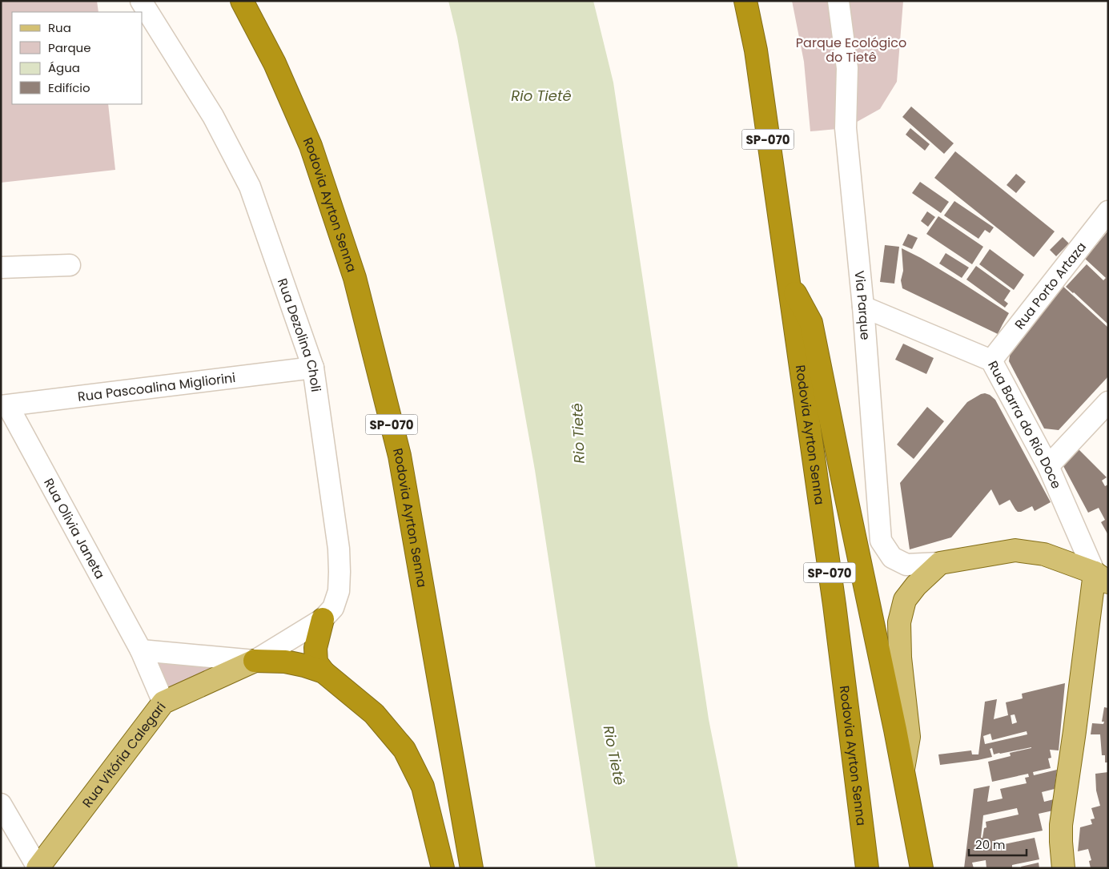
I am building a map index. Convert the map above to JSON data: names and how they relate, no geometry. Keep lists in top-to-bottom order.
{
  "streets": {
    "highway": ["SP-070", "Rodovia Ayrton Senna"],
    "main road": ["Rua Vitória Calegari"],
    "street": [
      "Rua Porto Artaza",
      "Via Parque",
      "Rua Dezolina Choli",
      "Rua Pascoalina Migliorini",
      "Rua Barra do Rio Doce",
      "Rua Olivia Janeta"
    ]
  },
  "crossings": [
    ["Rua Porto Artaza", "Rua Barra do Rio Doce"],
    ["Via Parque", "Rua Barra do Rio Doce"],
    ["Rua Dezolina Choli", "Rua Pascoalina Migliorini"],
    ["Rua Dezolina Choli", "Rua Vitória Calegari"],
    ["Rua Pascoalina Migliorini", "Rua Olivia Janeta"],
    ["Rua Olivia Janeta", "Rua Vitória Calegari"]
  ],
  "water": ["Rio Tietê"],
  "parks": ["Parque Ecológico do Tietê"],
  "legend": [
    "Rua",
    "Parque",
    "Água",
    "Edifício"
  ],
  "scale_bar": "20 m"
}
